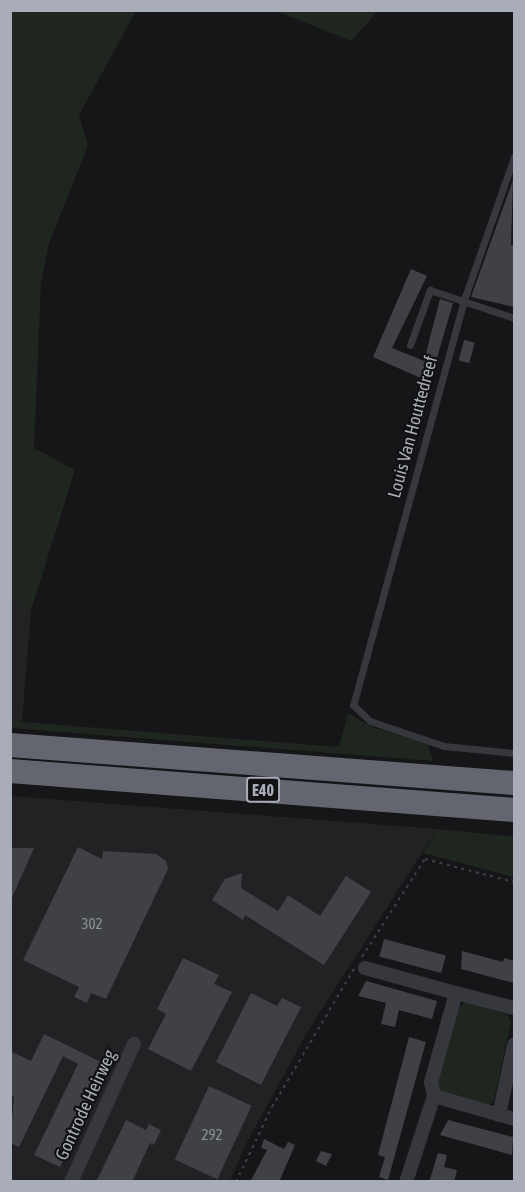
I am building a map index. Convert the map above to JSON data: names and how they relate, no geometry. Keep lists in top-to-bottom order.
{
  "streets": {
    "highway": ["E40"],
    "street": ["Gontrode Heirweg"],
    "lane": ["Louis Van Houttedreef"]
  },
  "house_numbers": ["302", "292"]
}
